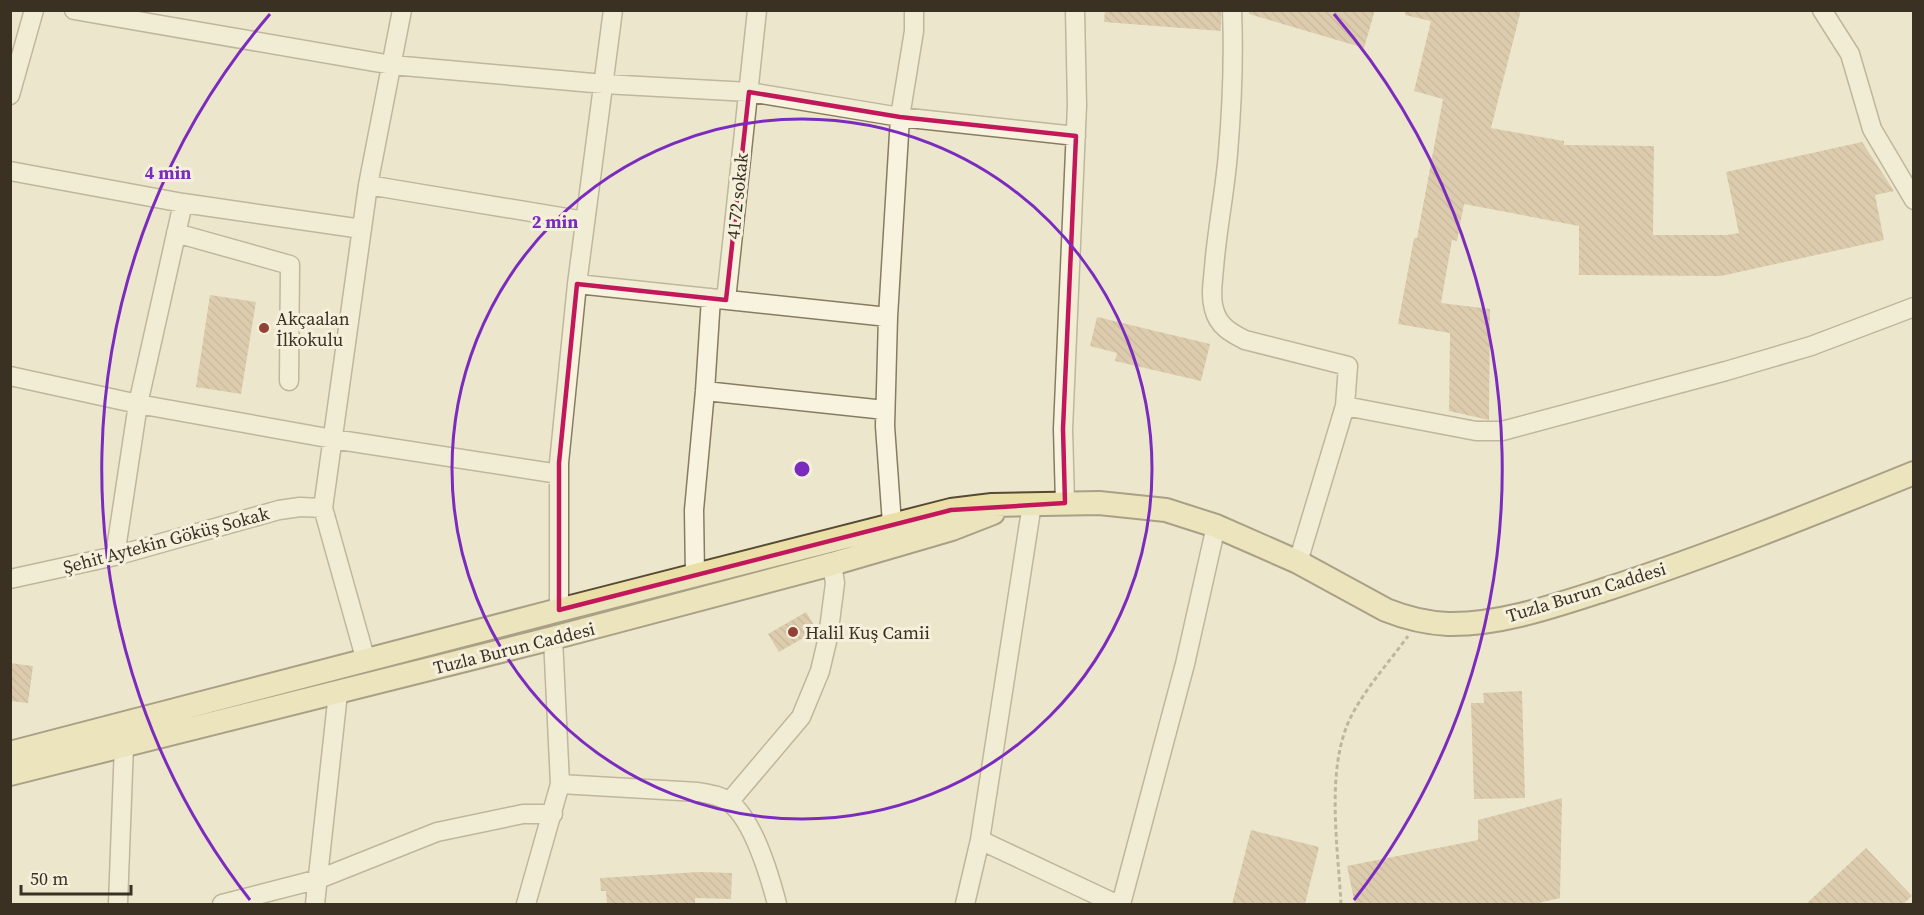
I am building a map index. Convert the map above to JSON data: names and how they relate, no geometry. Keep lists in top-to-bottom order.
{
  "streets": {
    "main road": ["Tuzla Burun Caddesi"],
    "street": ["4172 sokak", "Şehit Aytekin Göküş Sokak"]
  },
  "crossings": [
    ["4172 sokak", "Tuzla Burun Caddesi"]
  ],
  "places": ["Akçaalan İlkokulu", "Halil Kuş Camii"],
  "scale_bar": "50 m",
  "rings": ["4 min", "2 min"]
}
